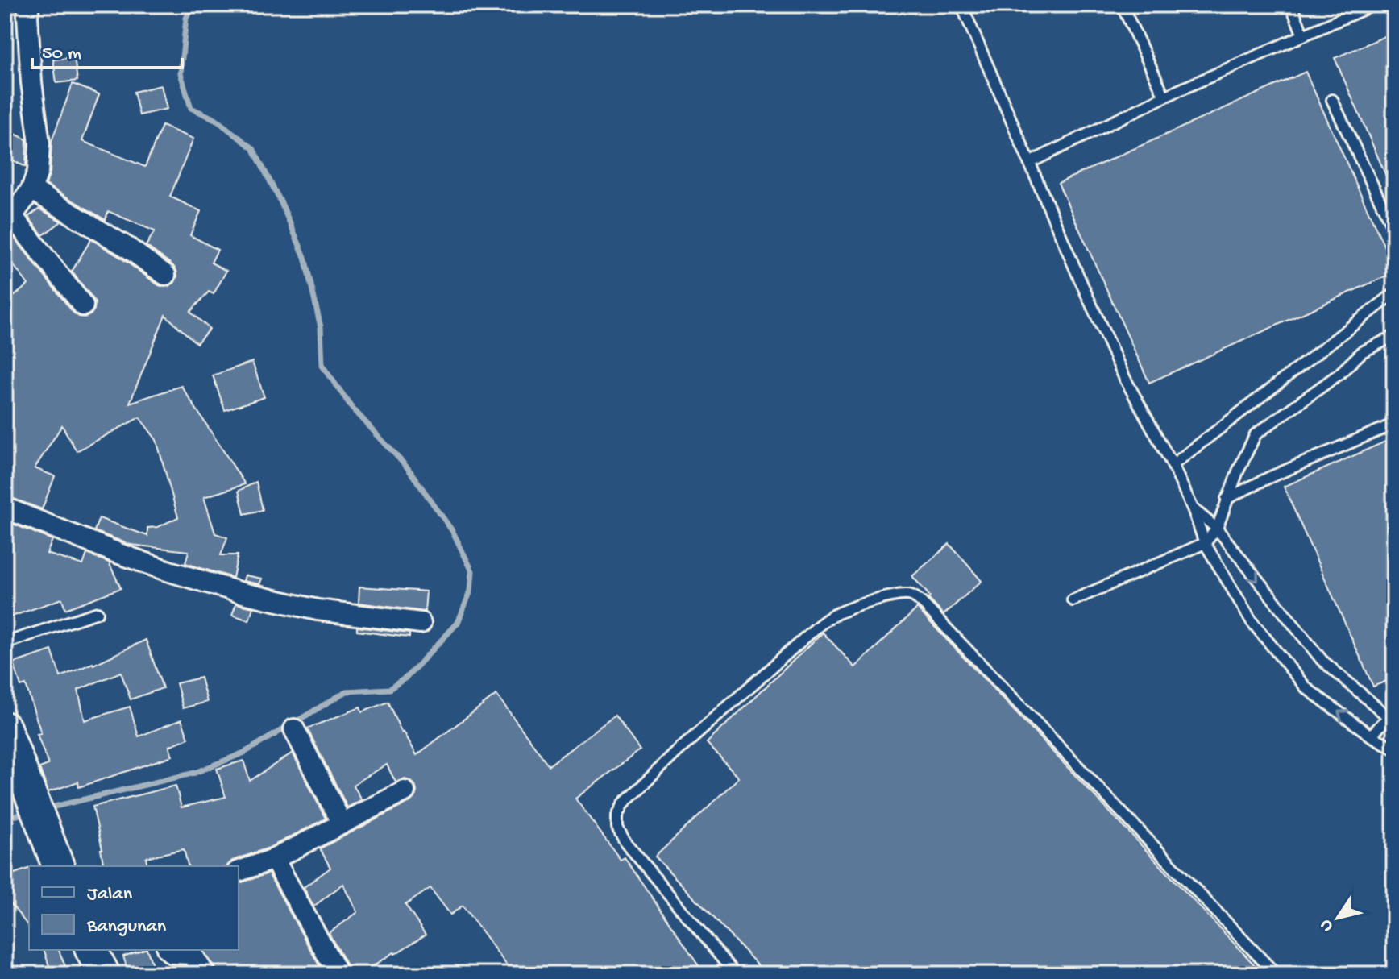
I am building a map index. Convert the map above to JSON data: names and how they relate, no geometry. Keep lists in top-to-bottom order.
{
  "legend": ["Jalan", "Bangunan"],
  "scale_bar": "50 m",
  "north": "bottom left"
}
